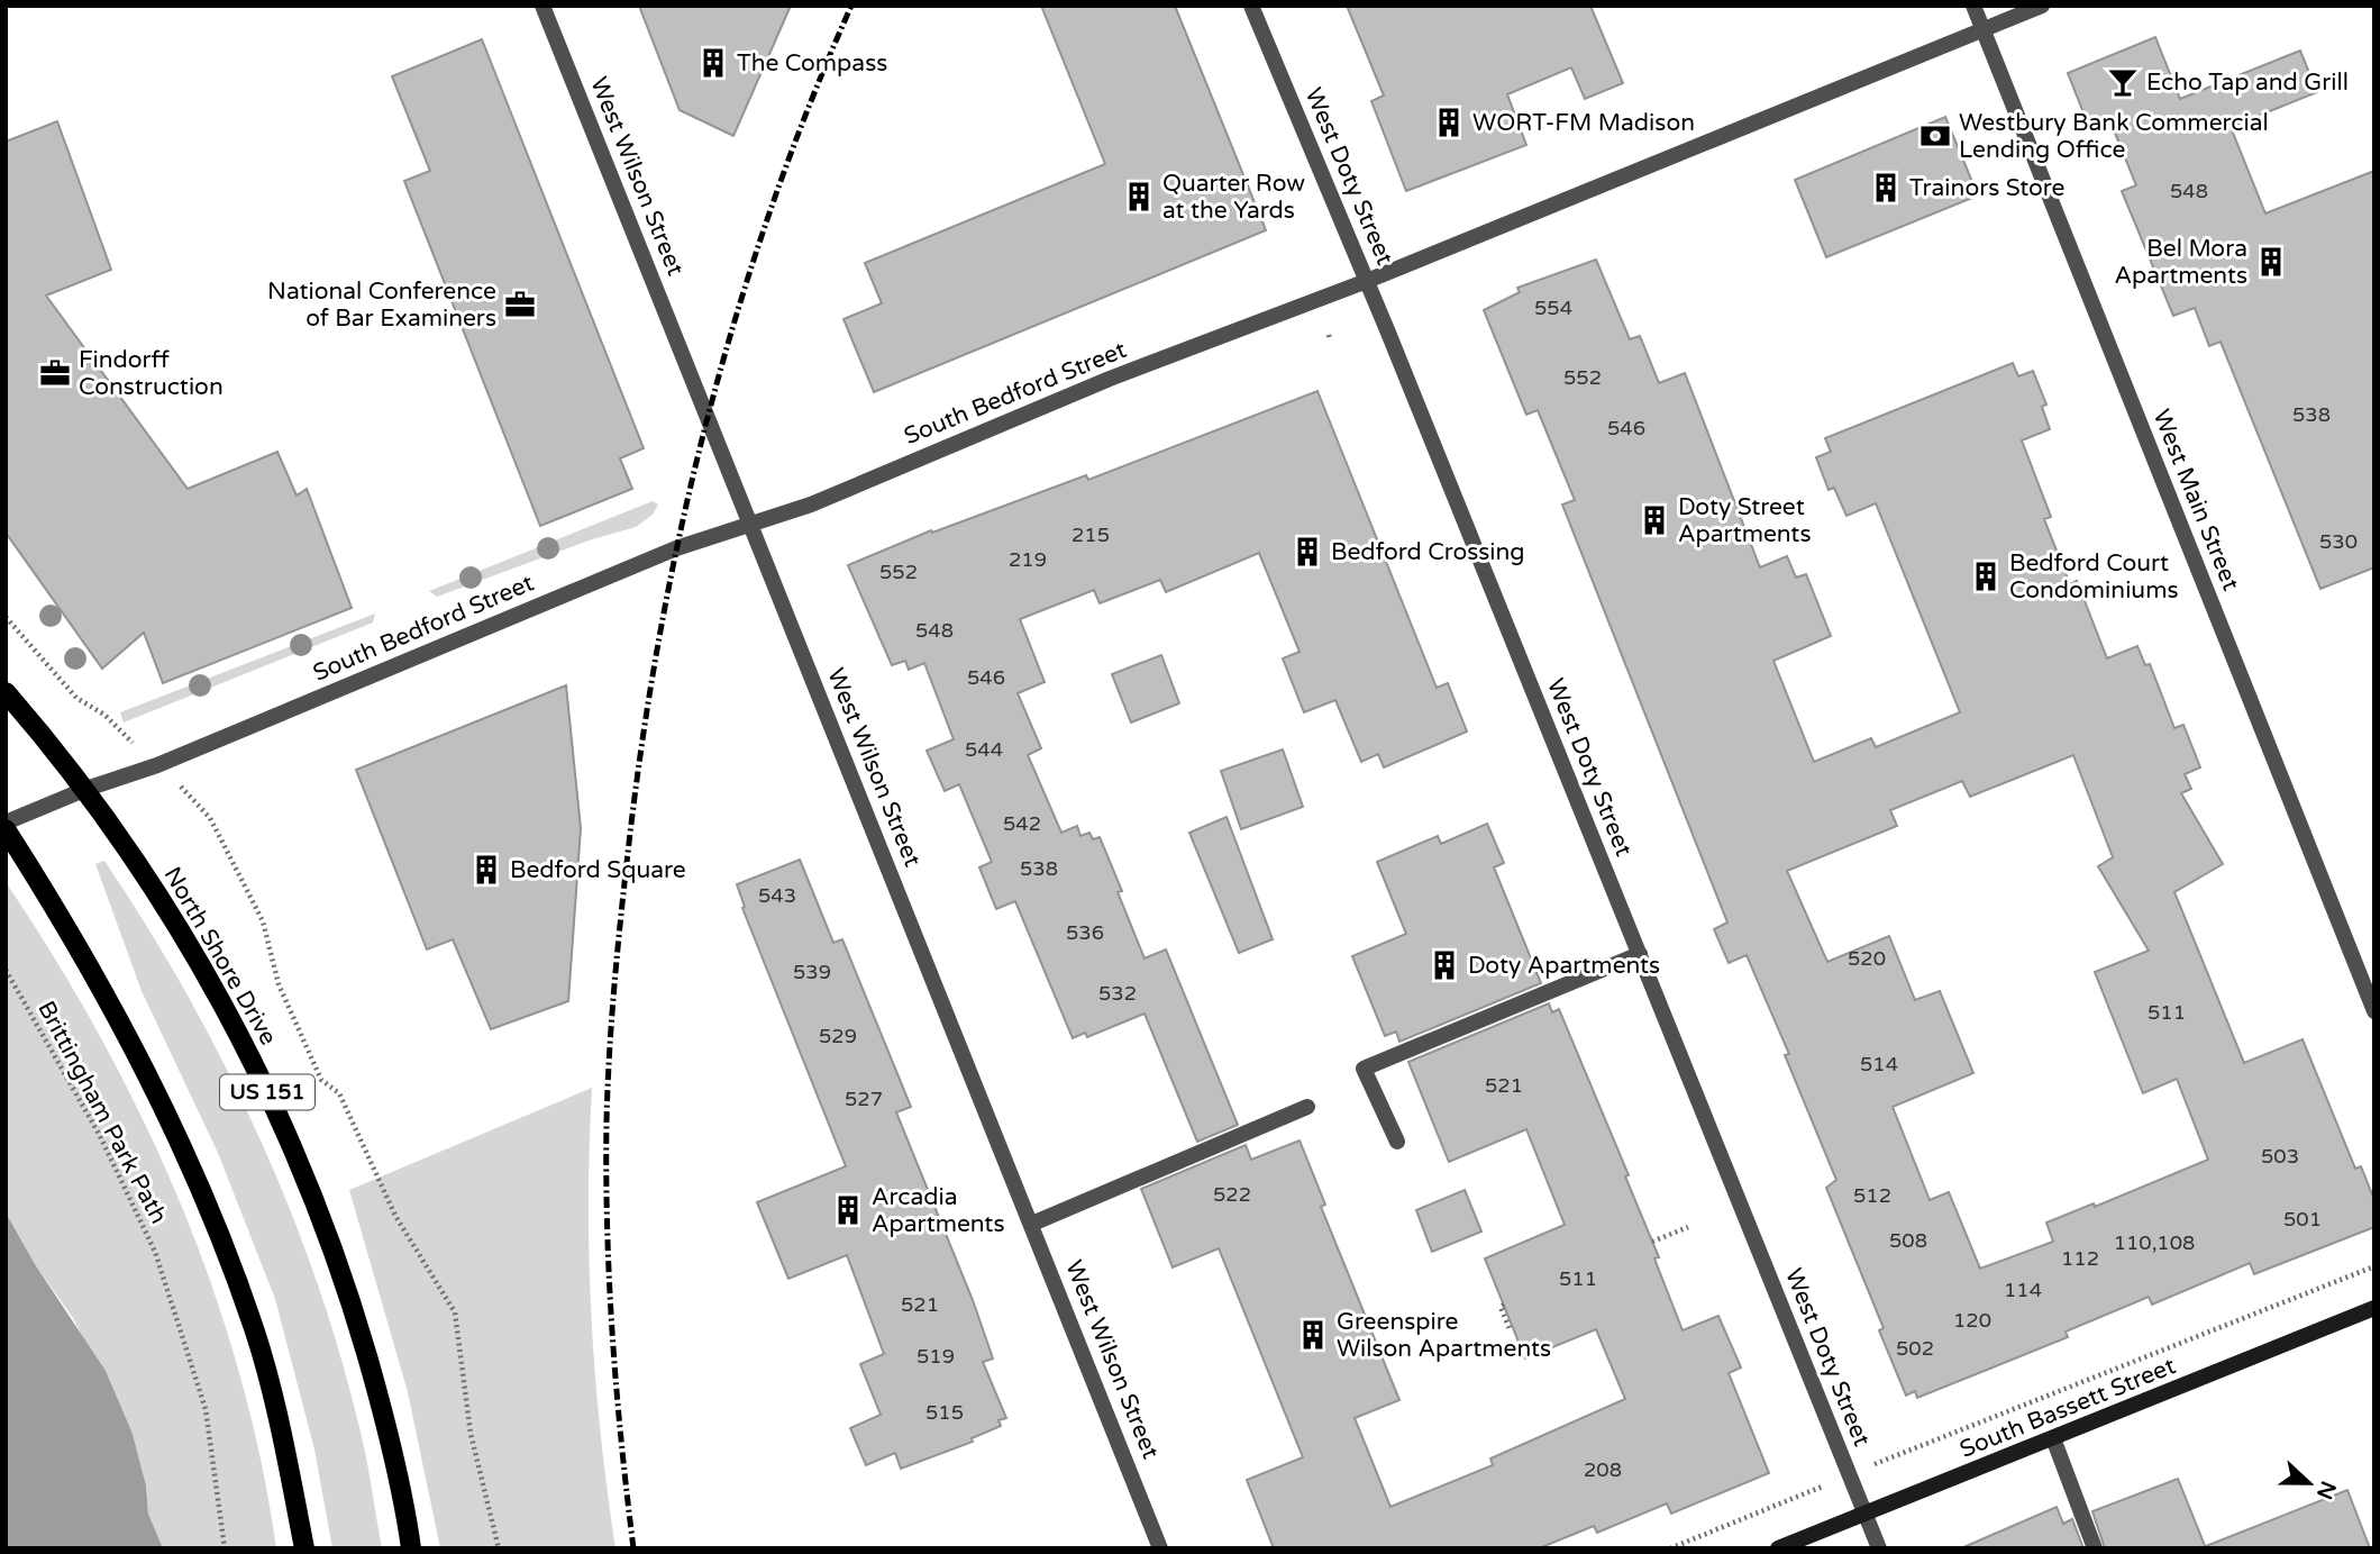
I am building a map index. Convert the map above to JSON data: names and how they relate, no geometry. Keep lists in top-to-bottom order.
{
  "streets": {
    "main road": ["North Shore Drive", "US 151"],
    "street": [
      "West Wilson Street",
      "West Doty Street",
      "South Bedford Street",
      "West Main Street",
      "South Bassett Street"
    ],
    "path": ["Brittingham Park Path"]
  },
  "crossings": [
    ["West Wilson Street", "South Bedford Street"],
    ["West Doty Street", "South Bedford Street"],
    ["West Doty Street", "South Bassett Street"],
    ["South Bedford Street", "West Main Street"],
    ["South Bedford Street", "North Shore Drive"]
  ],
  "places": {
    "building": [
      "The Compass",
      "WORT-FM Madison",
      "Trainors Store",
      "Quarter Row at the Yards",
      "Bel Mora Apartments",
      "Doty Street Apartments",
      "Bedford Crossing",
      "Bedford Court Condominiums",
      "Bedford Square",
      "Doty Apartments",
      "Arcadia Apartments",
      "Greenspire Wilson Apartments"
    ],
    "bar": ["Echo Tap and Grill"],
    "bank": ["Westbury Bank Commercial Lending Office"],
    "office": ["National Conference of Bar Examiners", "Findorff Construction"]
  },
  "house_numbers": [
    "548",
    "554",
    "552",
    "538",
    "546",
    "215",
    "530",
    "219",
    "552",
    "548",
    "546",
    "544",
    "542",
    "538",
    "543",
    "536",
    "520",
    "539",
    "532",
    "511",
    "529",
    "514",
    "521",
    "527",
    "503",
    "522",
    "512",
    "501",
    "508",
    "110,108",
    "112",
    "511",
    "114",
    "521",
    "120",
    "502",
    "519",
    "515",
    "208"
  ],
  "north": "right"
}
